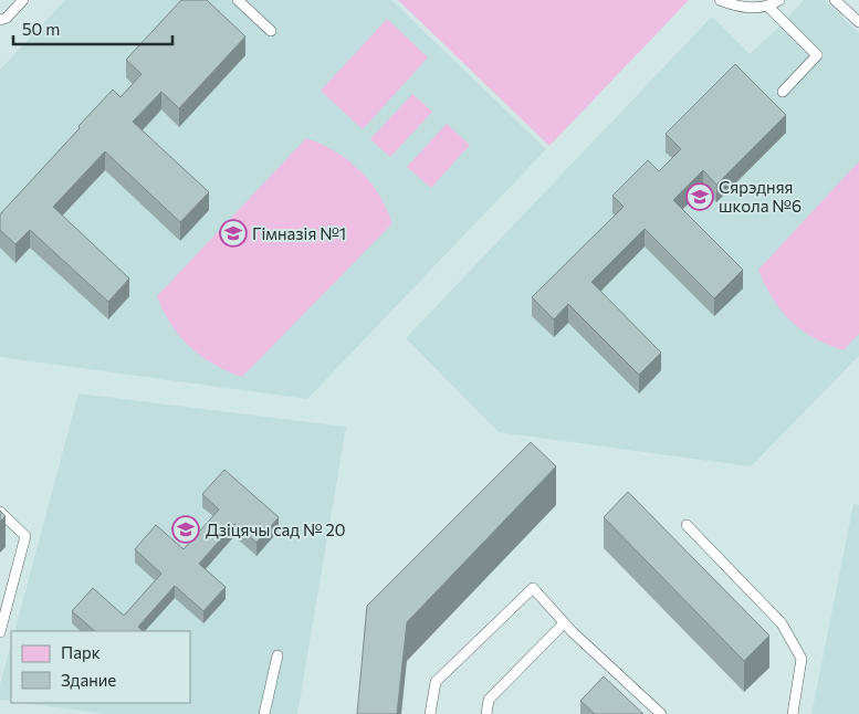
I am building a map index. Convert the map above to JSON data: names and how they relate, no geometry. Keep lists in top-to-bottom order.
{
  "places": {
    "school or university": ["Сярэдняя школа №6", "Гімназія №1", "Дзіцячы сад № 20"]
  },
  "legend": ["Парк", "Здание"],
  "scale_bar": "50 m"
}
